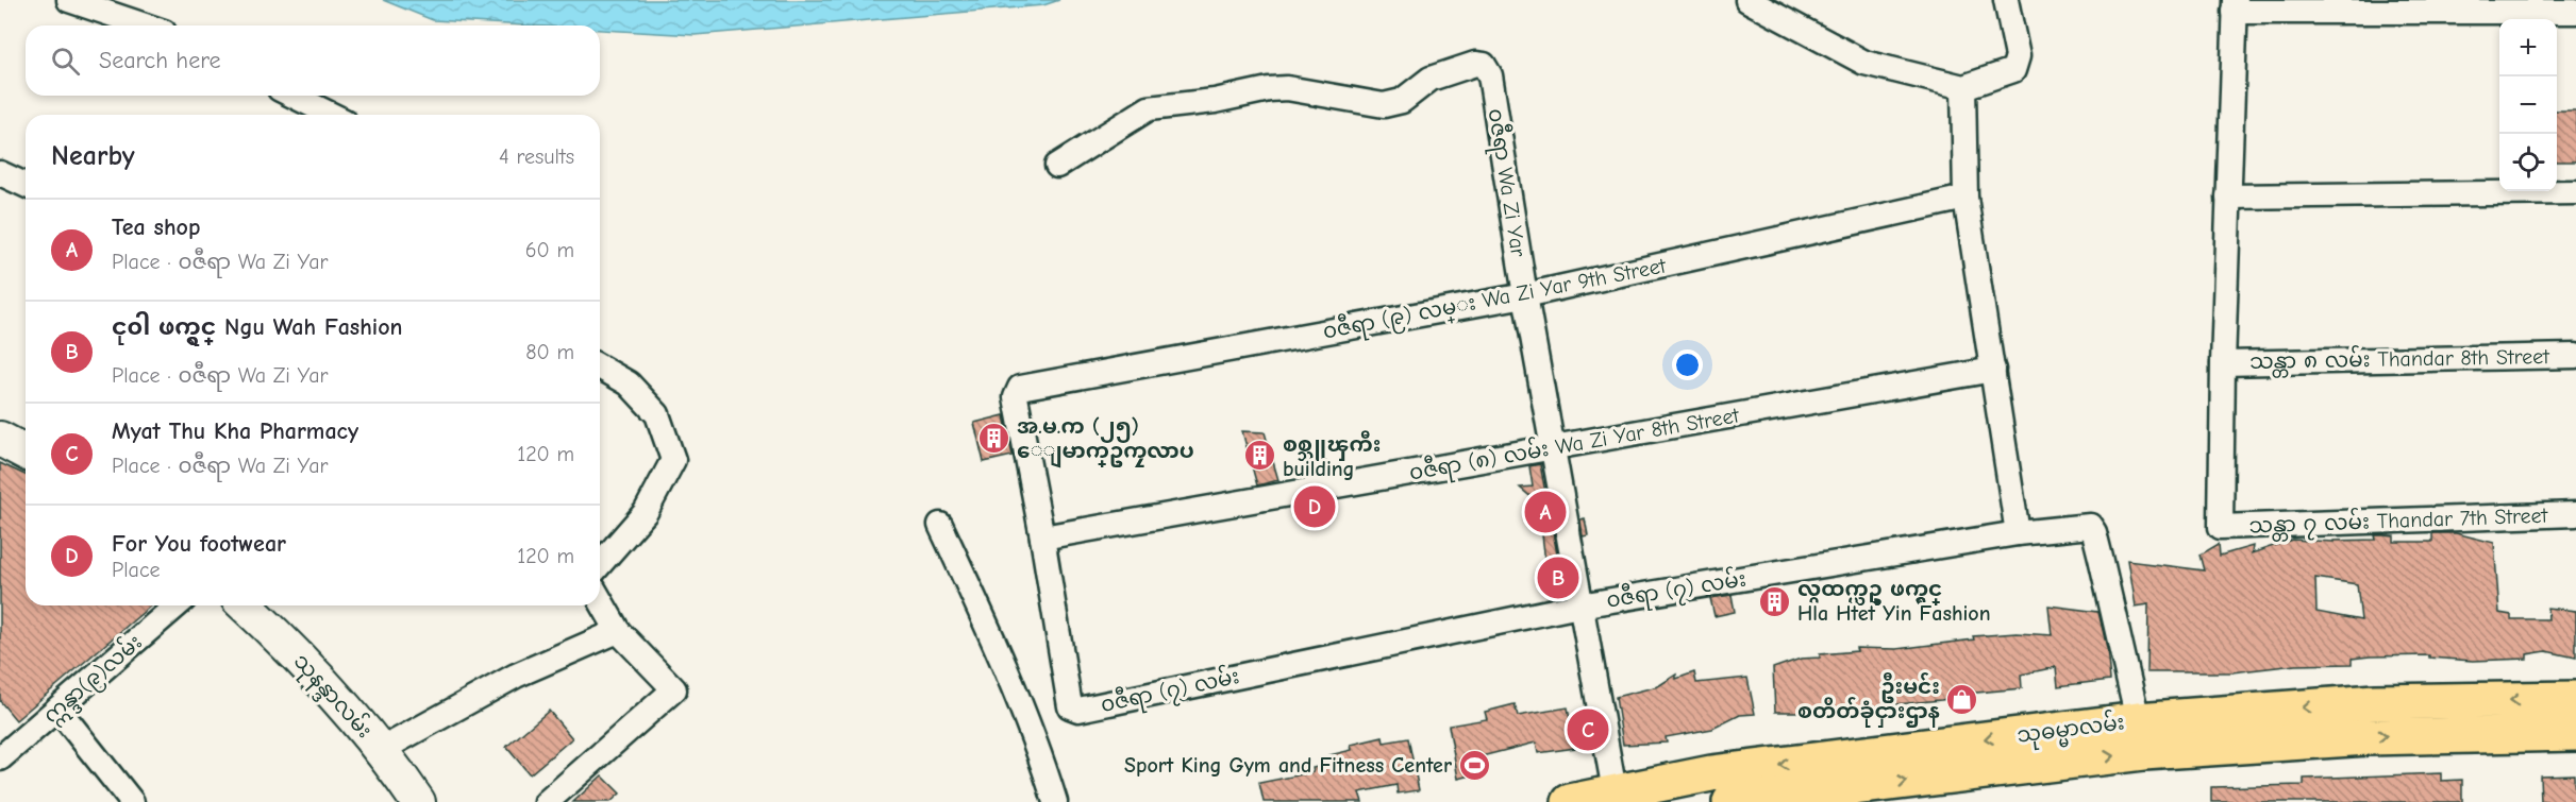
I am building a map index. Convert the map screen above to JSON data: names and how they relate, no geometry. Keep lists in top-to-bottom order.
{
  "streets": {
    "main road": ["သုနန္ဒာလမ်း", "သုဓမ္မာလမ်း"],
    "street": [
      "၀ဇီရာ Wa Zi Yar",
      "၀ဇီရာ (၉) လမ္း Wa Zi Yar 9th Street",
      "သန္တာ ၈ လမ်း Thandar 8th Street",
      "၀ဇီရာ (၈) လမ်း Wa Zi Yar 8th Street",
      "သန္တာ ၇ လမ်း Thandar 7th Street",
      "၀ဇီရာ (၇) လမ်း",
      "ဣန္ဒာ(၉)လမ်း"
    ]
  },
  "crossings": [
    ["၀ဇီရာ Wa Zi Yar", "၀ဇီရာ (၉) လမ္း Wa Zi Yar 9th Street"],
    ["၀ဇီရာ Wa Zi Yar", "၀ဇီရာ (၈) လမ်း Wa Zi Yar 8th Street"],
    ["၀ဇီရာ Wa Zi Yar", "၀ဇီရာ (၇) လမ်း"],
    ["၀ဇီရာ Wa Zi Yar", "သုဓမ္မာလမ်း"],
    ["၀ဇီရာ (၉) လမ္း Wa Zi Yar 9th Street", "၀ဇီရာ (၈) လမ်း Wa Zi Yar 8th Street"],
    ["၀ဇီရာ (၉) လမ္း Wa Zi Yar 9th Street", "၀ဇီရာ (၇) လမ်း"],
    ["သန္တာ ၈ လမ်း Thandar 8th Street", "သန္တာ ၇ လမ်း Thandar 7th Street"],
    ["၀ဇီရာ (၈) လမ်း Wa Zi Yar 8th Street", "၀ဇီရာ (၇) လမ်း"],
    ["၀ဇီရာ (၇) လမ်း", "သုဓမ္မာလမ်း"]
  ],
  "places": {
    "building": ["အ.မ.က (၂၅) ေျမာက္ဥကၠလာပ", "စစ္သူၾကီး building", "လွထက္ယဥ္ ဖက္ရွင္ Hla Htet Yin Fashion"],
    "shop": ["ဦးမင်း စတိတ်ခုံငှားဌာန"],
    "sports": ["Sport King Gym and Fitness Center"]
  },
  "page": {
    "map_buttons": ["+", "−"],
    "search": "Search here",
    "heading": ["Nearby", "4 results"],
    "list": [
      {
        "mark": "A",
        "name": "Tea shop",
        "note": "Place · ၀ဇီရာ Wa Zi Yar",
        "value": "60 m"
      },
      {
        "mark": "B",
        "name": "ငု၀ါ ဖက္ရွင္ Ngu Wah Fashion",
        "note": "Place · ၀ဇီရာ Wa Zi Yar",
        "value": "80 m"
      },
      {
        "mark": "C",
        "name": "Myat Thu Kha Pharmacy",
        "note": "Place · ၀ဇီရာ Wa Zi Yar",
        "value": "120 m"
      },
      {
        "mark": "D",
        "name": "For You footwear",
        "note": "Place",
        "value": "120 m"
      }
    ],
    "pins": [
      "D",
      "A",
      "B",
      "C"
    ]
  }
}
